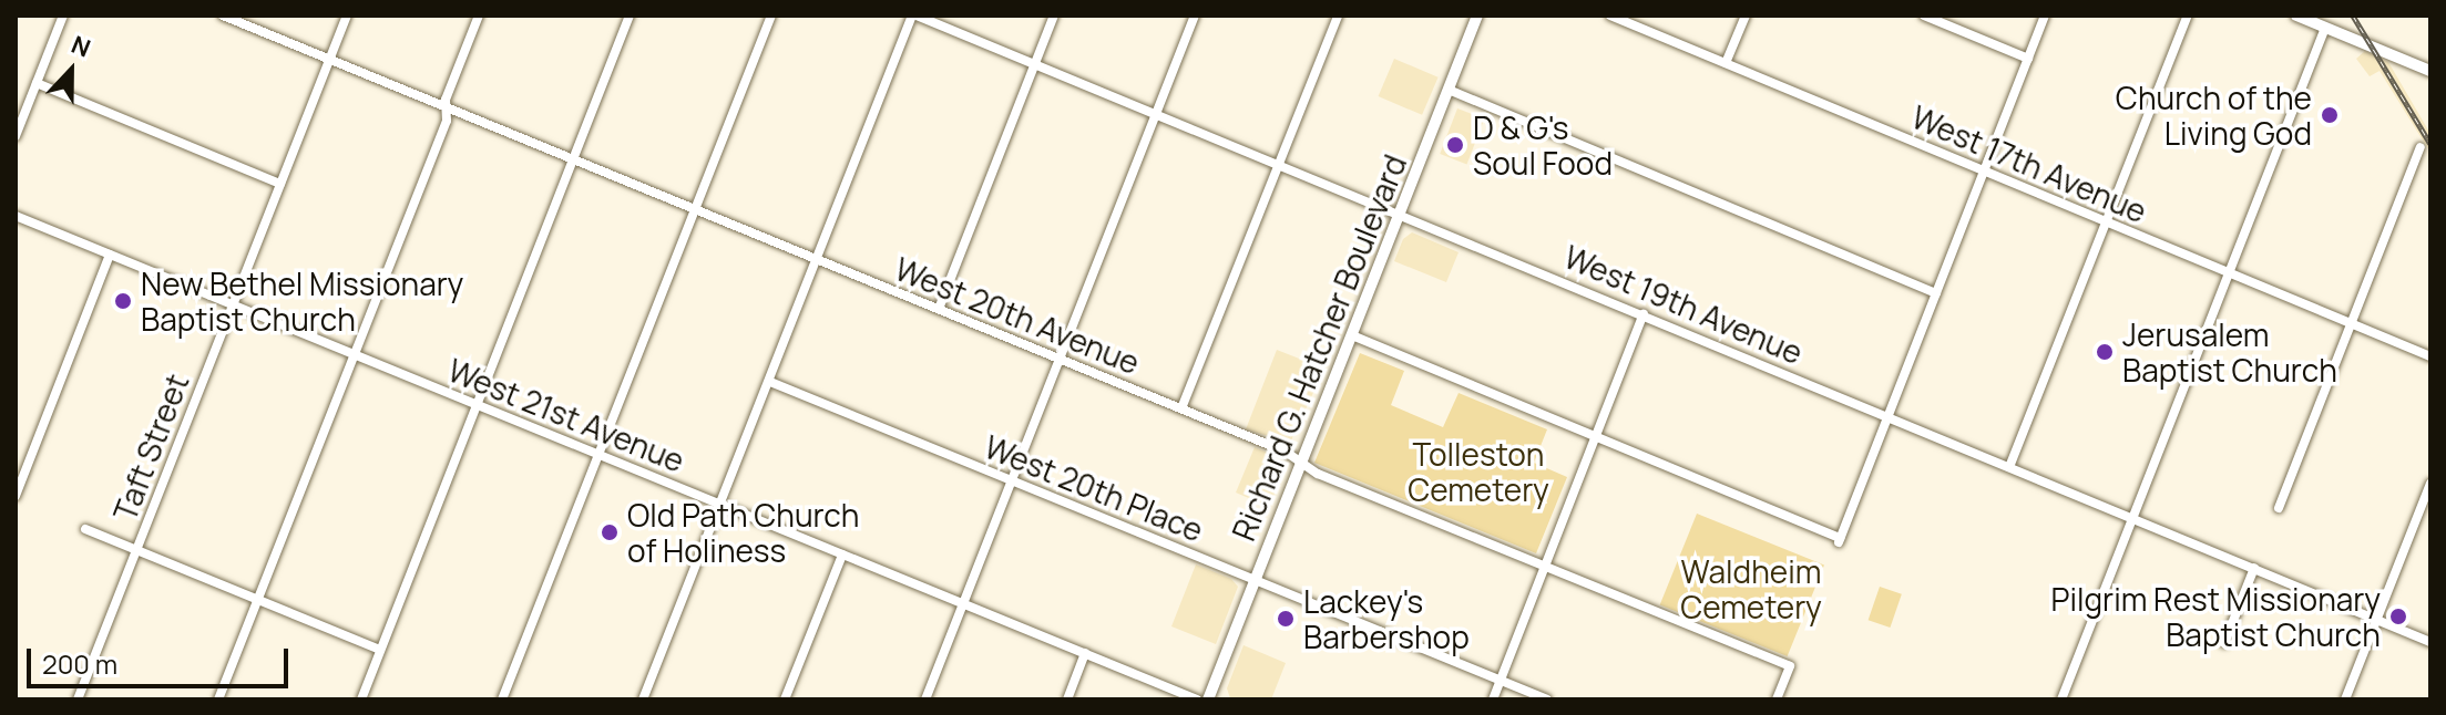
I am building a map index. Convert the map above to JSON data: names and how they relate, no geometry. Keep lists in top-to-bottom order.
{
  "streets": {
    "main road": ["Richard G. Hatcher Boulevard"],
    "street": [
      "West 17th Avenue",
      "West 19th Avenue",
      "West 20th Avenue",
      "West 21st Avenue",
      "Taft Street",
      "West 20th Place"
    ]
  },
  "crossings": [
    ["West 19th Avenue", "Richard G. Hatcher Boulevard"],
    ["West 20th Avenue", "Richard G. Hatcher Boulevard"],
    ["West 20th Avenue", "Taft Street"],
    ["Richard G. Hatcher Boulevard", "West 20th Place"],
    ["West 21st Avenue", "Taft Street"]
  ],
  "parks": ["Tolleston Cemetery", "Waldheim Cemetery"],
  "places": [
    "Church of the Living God",
    "D & G's Soul Food",
    "New Bethel Missionary Baptist Church",
    "Jerusalem Baptist Church",
    "Old Path Church of Holiness",
    "Pilgrim Rest Missionary Baptist Church",
    "Lackey's Barbershop"
  ],
  "scale_bar": "200 m",
  "north": "top"
}
